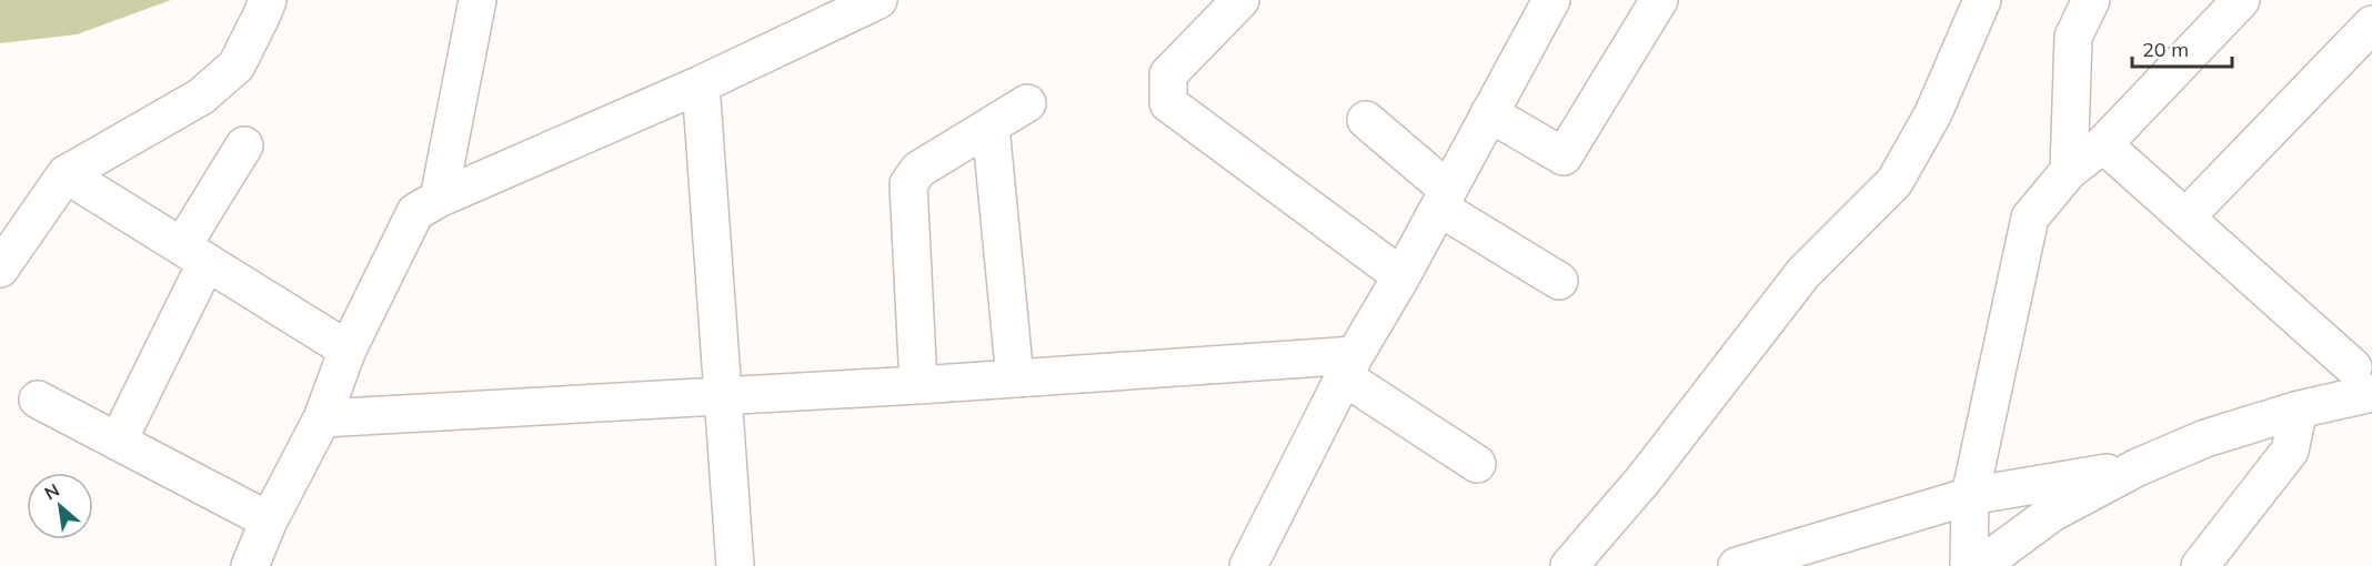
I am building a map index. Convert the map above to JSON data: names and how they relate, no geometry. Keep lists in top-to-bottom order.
{
  "scale_bar": "20 m",
  "north": "top left"
}
